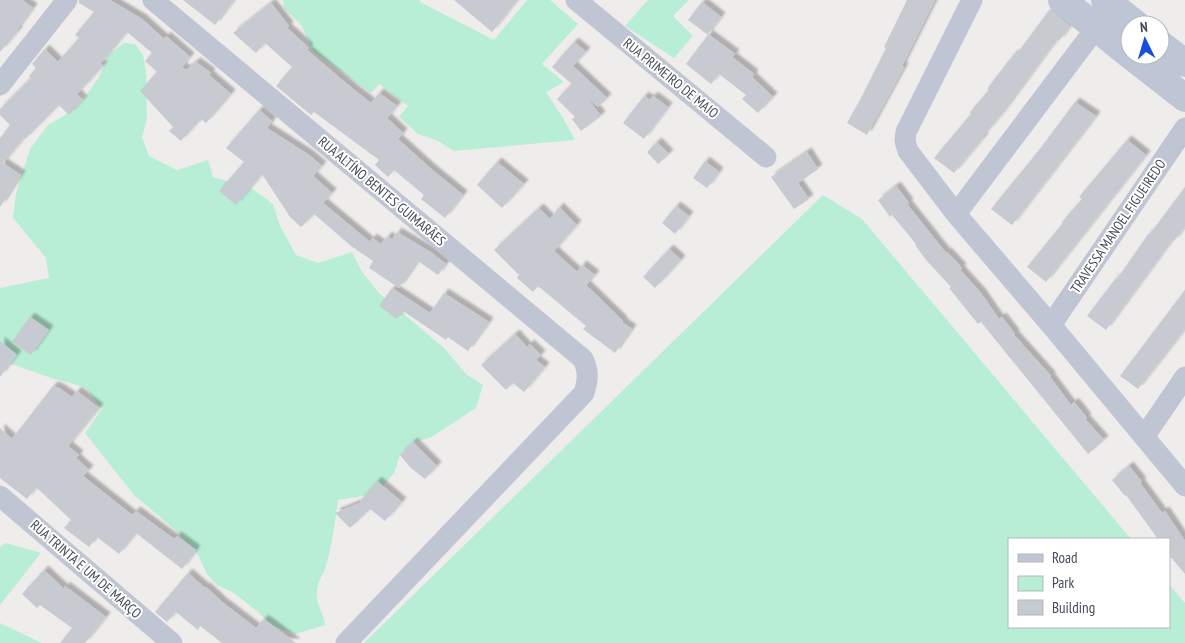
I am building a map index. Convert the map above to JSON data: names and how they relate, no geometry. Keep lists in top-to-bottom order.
{
  "streets": {
    "street": [
      "RUA PRIMEIRO DE MAIO",
      "RUA ALTÍNO BENTES GUIMARÃES",
      "TRAVESSA MANOEL FIGUEIREDO",
      "RUA TRINTA E UM DE MARÇO"
    ]
  },
  "legend": ["Road", "Park", "Building"],
  "north": "top"
}
